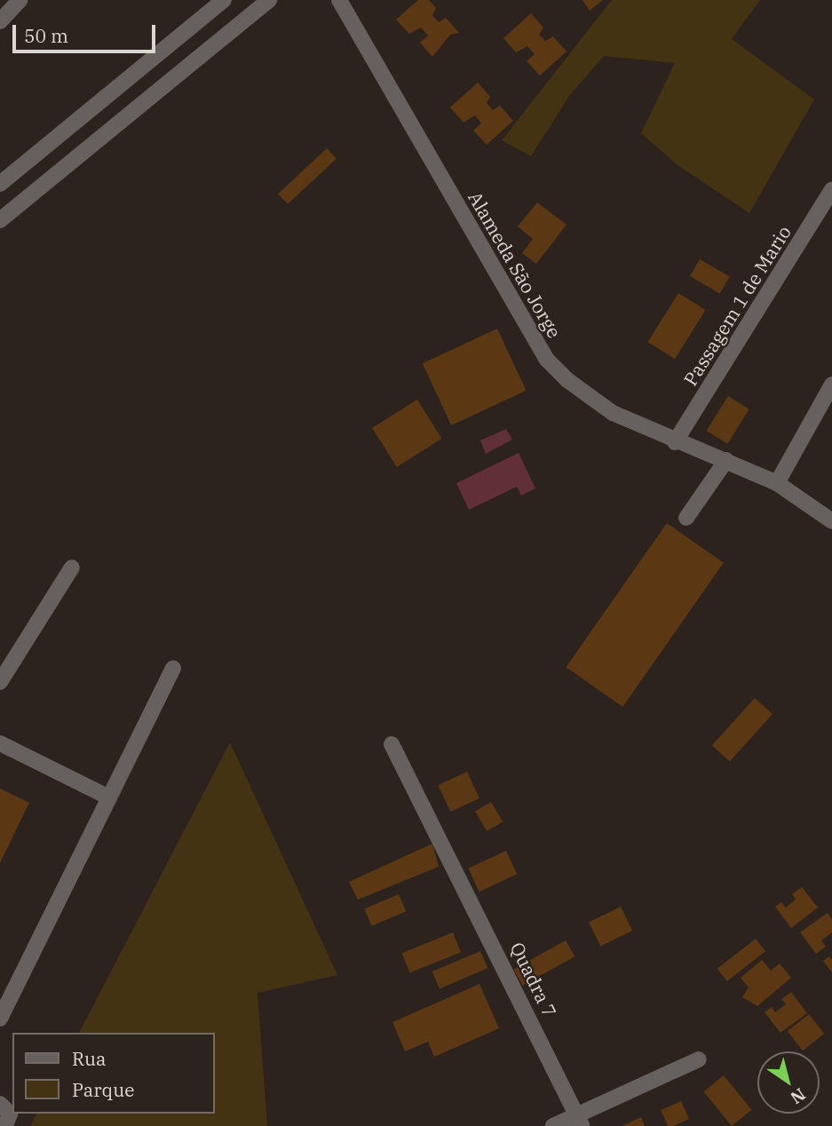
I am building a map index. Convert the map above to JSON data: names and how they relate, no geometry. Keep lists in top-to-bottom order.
{
  "streets": {
    "street": ["Alameda São Jorge", "Passagem 1 de Mario", "Quadra 7"]
  },
  "crossings": [
    ["Alameda São Jorge", "Passagem 1 de Mario"]
  ],
  "legend": ["Rua", "Parque"],
  "scale_bar": "50 m",
  "north": "bottom right"
}
